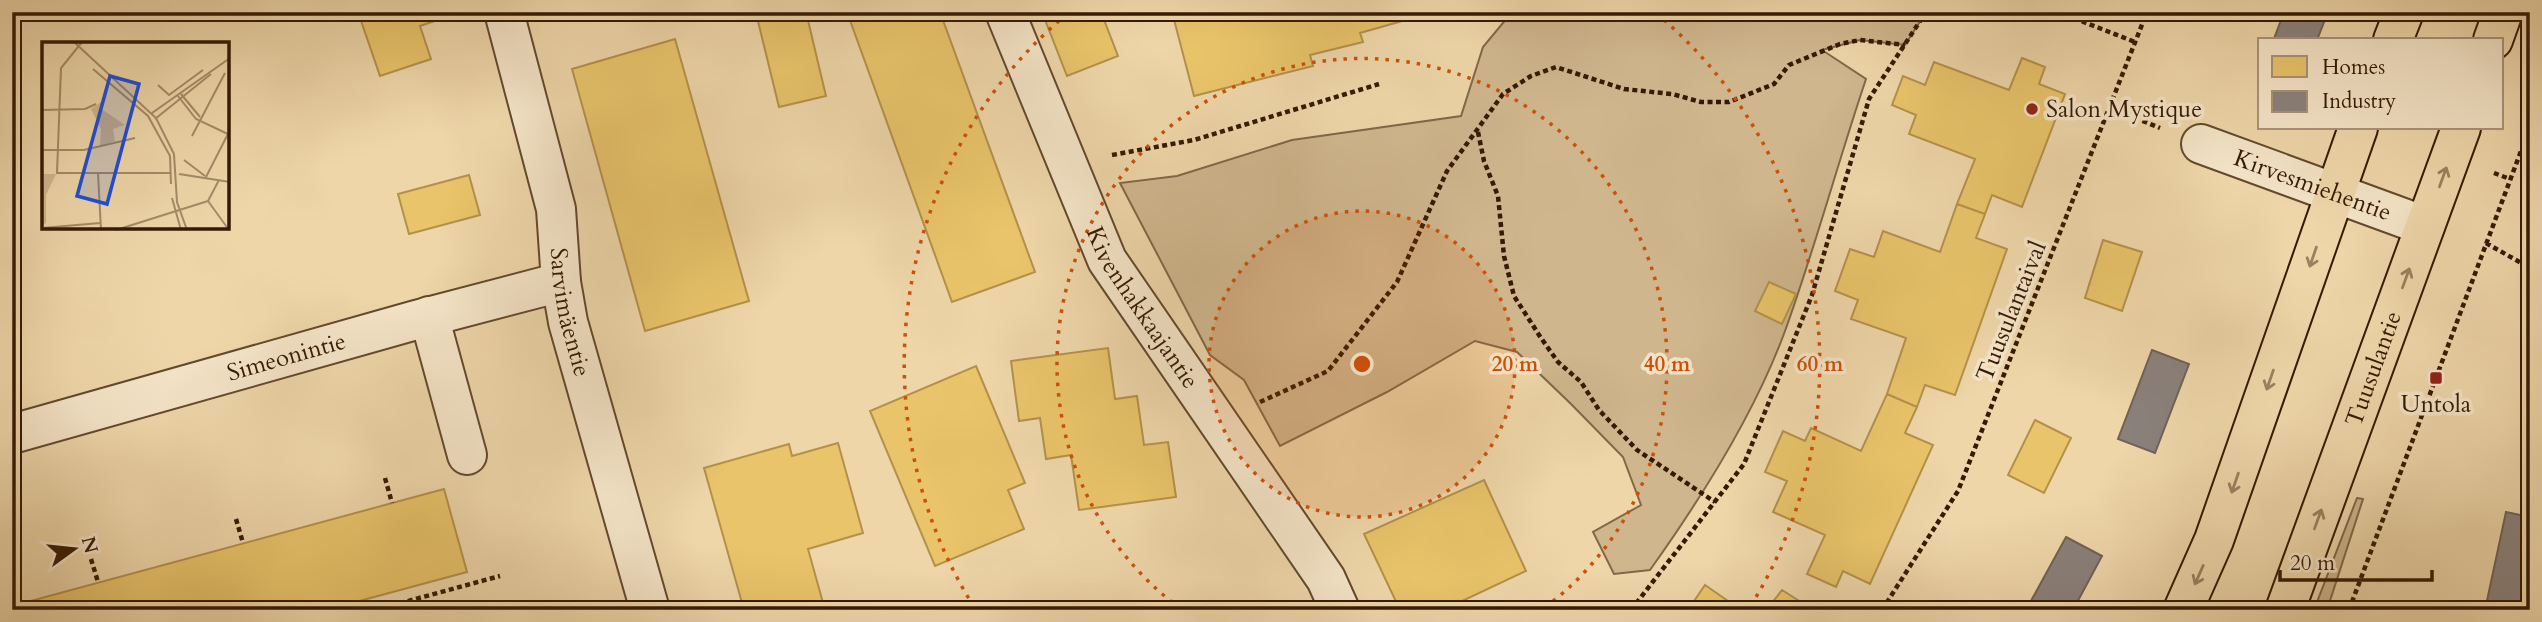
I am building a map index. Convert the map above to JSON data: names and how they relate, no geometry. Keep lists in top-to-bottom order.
{
  "streets": {
    "main road": ["Tuusulantie"],
    "street": [
      "Kirvesmiehentie",
      "Kivenhakkaajantie",
      "Sarvimäentie",
      "Simeonintie"
    ],
    "path": ["Tuusulantaival"]
  },
  "crossings": [
    ["Kirvesmiehentie", "Tuusulantie"],
    ["Sarvimäentie", "Simeonintie"]
  ],
  "places": {
    "other": ["Salon Mystique"],
    "transit": ["Untola"]
  },
  "legend": ["Homes", "Industry"],
  "scale_bar": "20 m",
  "north": "right",
  "rings": ["20 m", "40 m", "60 m"]
}
